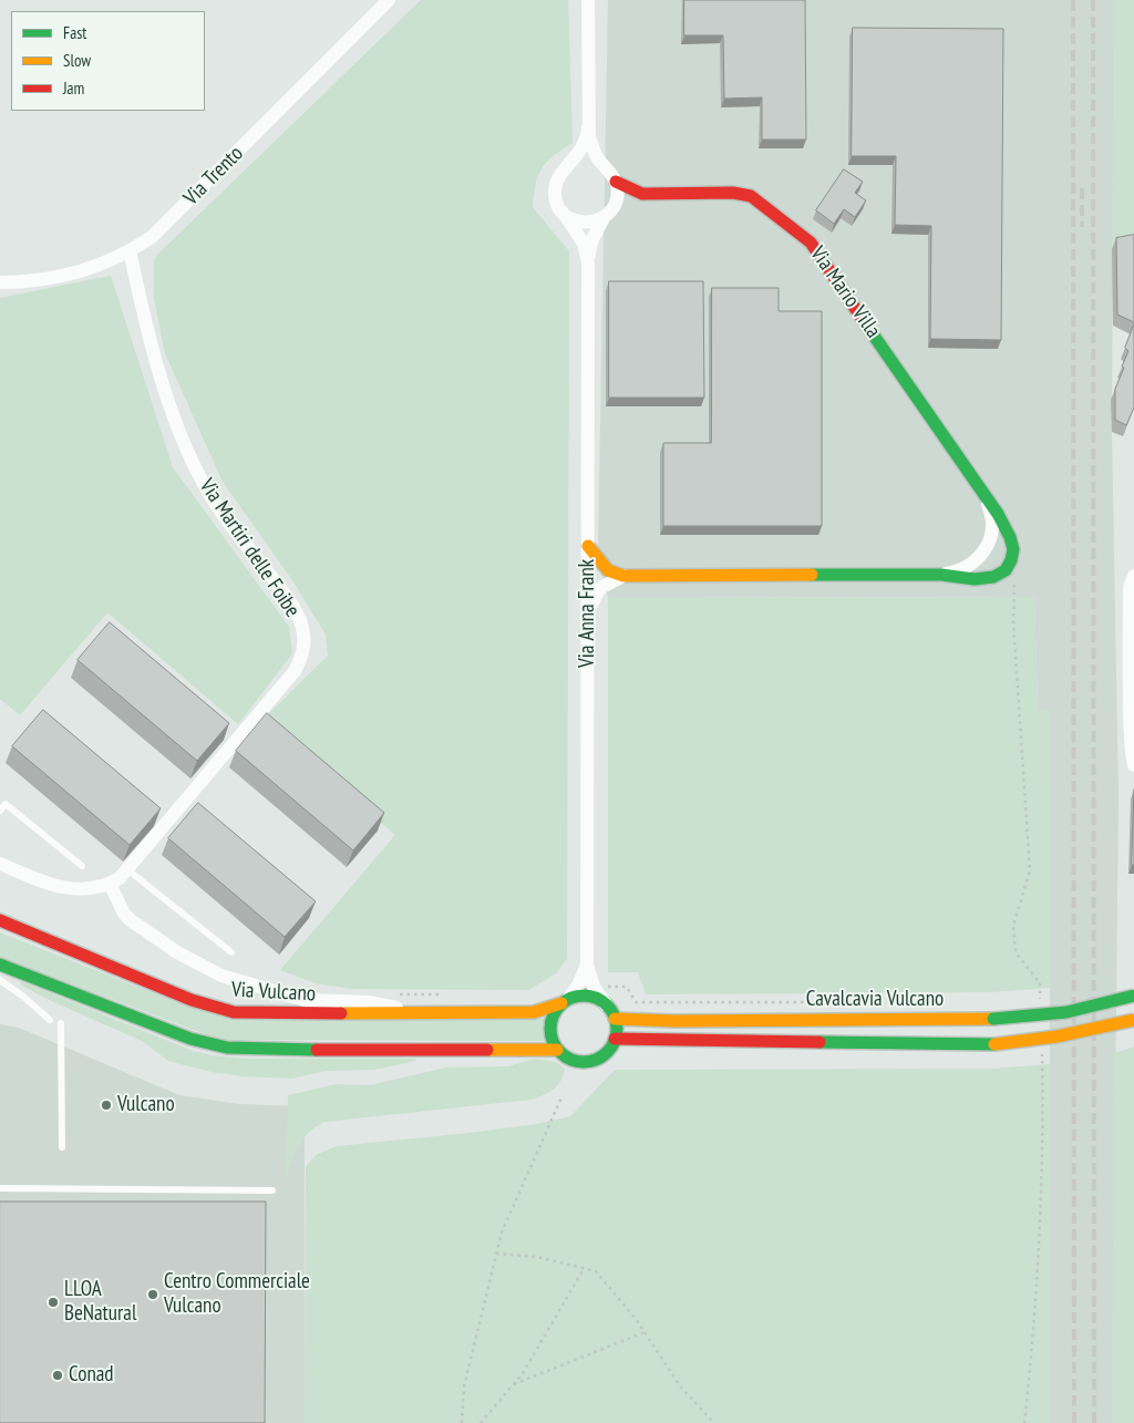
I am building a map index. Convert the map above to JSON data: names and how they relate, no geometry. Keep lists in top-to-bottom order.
{
  "streets": {
    "main road": ["Via Mario Villa", "Via Vulcano", "Cavalcavia Vulcano"],
    "street": ["Via Trento", "Via Martiri delle Foibe", "Via Anna Frank"]
  },
  "crossings": [
    ["Via Trento", "Via Martiri delle Foibe"],
    ["Via Mario Villa", "Via Anna Frank"],
    ["Via Anna Frank", "Via Vulcano"],
    ["Via Anna Frank", "Cavalcavia Vulcano"],
    ["Via Vulcano", "Cavalcavia Vulcano"]
  ],
  "places": [
    "Vulcano",
    "Centro Commerciale Vulcano",
    "LLOA BeNatural",
    "Conad"
  ],
  "legend": ["Fast", "Slow", "Jam"]
}
